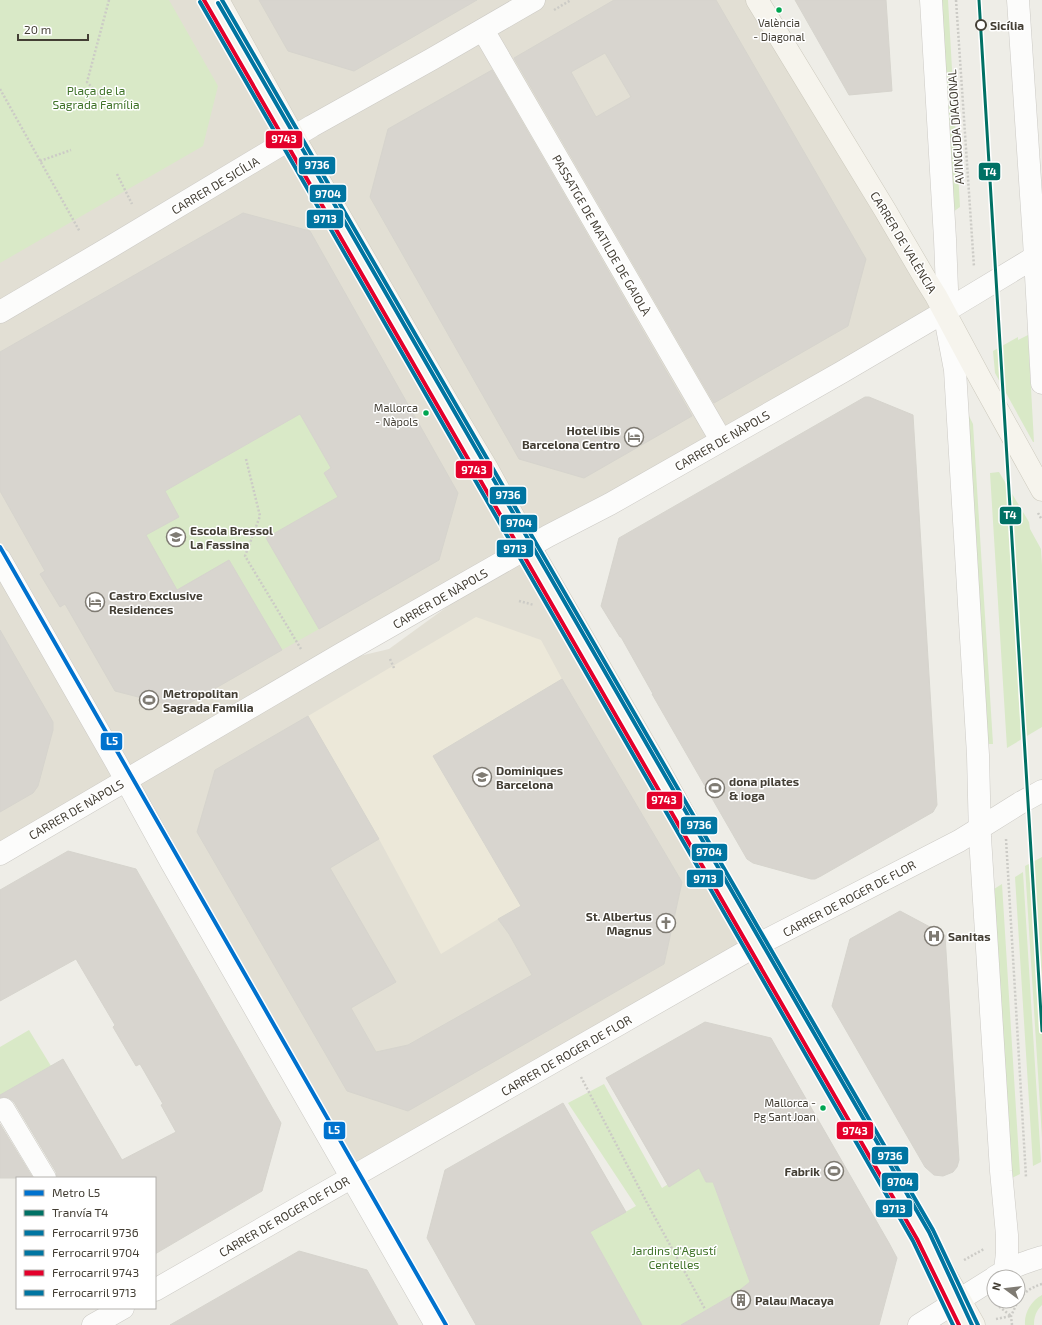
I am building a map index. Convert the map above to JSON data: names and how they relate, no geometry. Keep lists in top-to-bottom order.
{
  "streets": {
    "main road": ["CARRER DE VALÈNCIA"],
    "street": [
      "CARRER DE SICÍLIA",
      "PASSATGE DE MATILDE DE GAIOLÀ",
      "CARRER DE NÀPOLS",
      "CARRER DE ROGER DE FLOR"
    ],
    "path": ["AVINGUDA DIAGONAL"]
  },
  "crossings": [
    ["CARRER DE SICÍLIA", "PASSATGE DE MATILDE DE GAIOLÀ"],
    ["PASSATGE DE MATILDE DE GAIOLÀ", "CARRER DE NÀPOLS"],
    ["CARRER DE VALÈNCIA", "CARRER DE NÀPOLS"]
  ],
  "parks": ["Plaça de la Sagrada Família", "Jardins d'Agustí Centelles"],
  "places": {
    "other": [
      "València - Diagonal",
      "Sicília",
      "Mallorca - Nàpols",
      "Mallorca - Pg Sant Joan"
    ],
    "hotel": ["Hotel ibis Barcelona Centro", "Castro Exclusive Residences"],
    "school or university": ["Escola Bressol La Fassina", "Dominiques Barcelona"],
    "sports": ["Metropolitan Sagrada Familia", "dona pilates & ioga", "Fabrik"],
    "church": ["St. Albertus Magnus"],
    "hospital": ["Sanitas"],
    "building": ["Palau Macaya"]
  },
  "lines": [
    "tram line T4",
    "rail line 9736",
    "rail line 9743",
    "rail line 9713",
    "rail line 9704",
    "metro line L5"
  ],
  "legend": [
    "Metro L5",
    "Tranvía T4",
    "Ferrocarril 9736",
    "Ferrocarril 9704",
    "Ferrocarril 9743",
    "Ferrocarril 9713"
  ],
  "scale_bar": "20 m",
  "north": "left"
}
